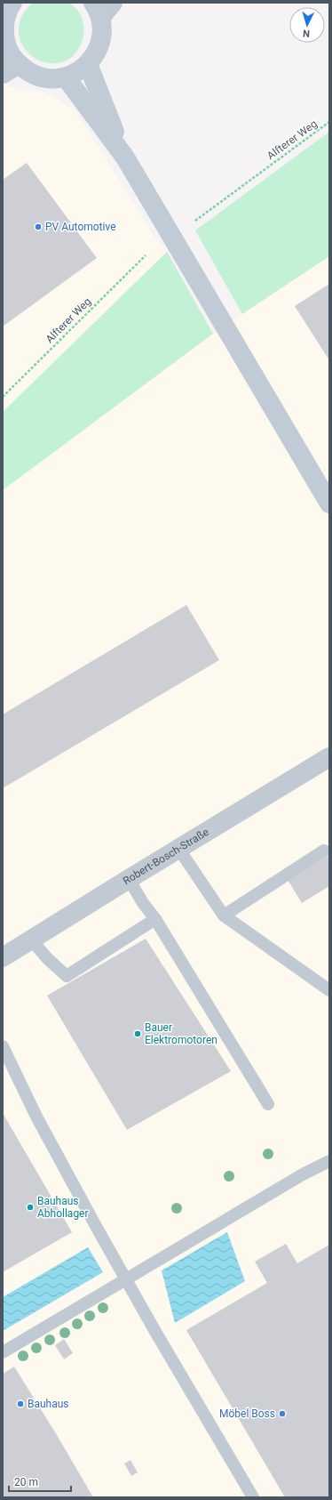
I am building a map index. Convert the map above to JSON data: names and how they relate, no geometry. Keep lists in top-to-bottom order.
{
  "streets": {
    "street": ["Robert-Bosch-Straße"],
    "path": ["Alfterer Weg"]
  },
  "places": [
    "PV Automotive",
    "Bauer Elektromotoren",
    "Bauhaus Abhollager",
    "Bauhaus",
    "Möbel Boss"
  ],
  "scale_bar": "20 m",
  "north": "bottom"
}
